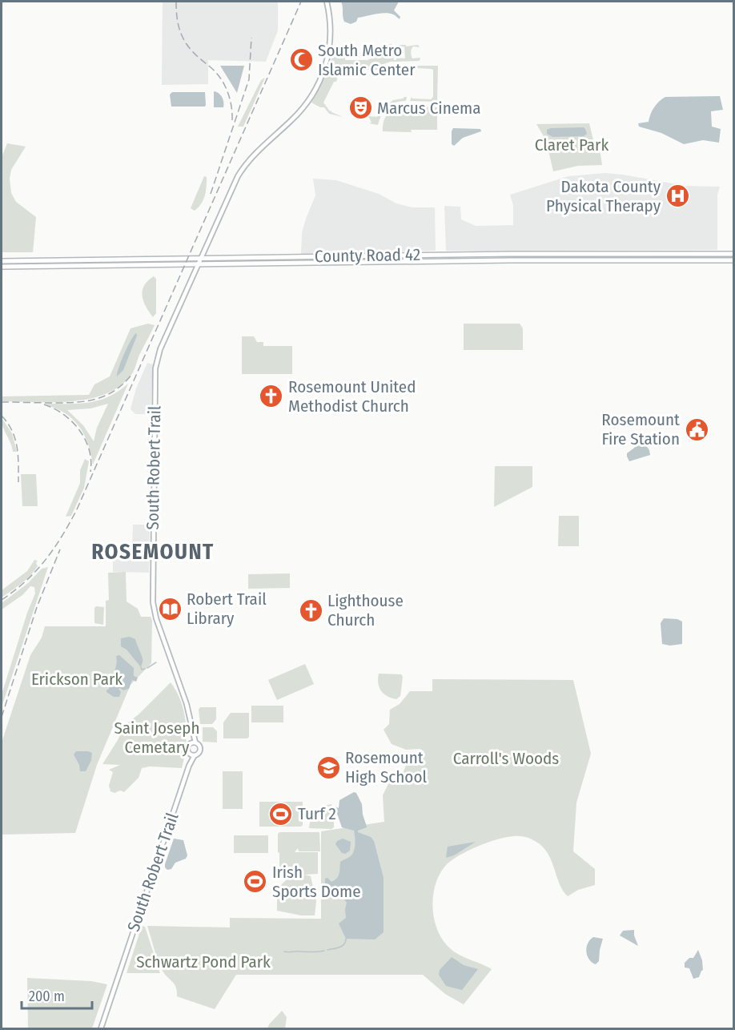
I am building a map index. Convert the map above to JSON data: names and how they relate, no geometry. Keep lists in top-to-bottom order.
{
  "streets": {
    "highway": ["County Road 42"],
    "main road": ["South Robert Trail"]
  },
  "crossings": [
    ["County Road 42", "South Robert Trail"]
  ],
  "districts": ["ROSEMOUNT"],
  "parks": [
    "Claret Park",
    "Erickson Park",
    "Saint Joseph Cemetary",
    "Carroll's Woods",
    "Schwartz Pond Park"
  ],
  "places": {
    "mosque": ["South Metro Islamic Center"],
    "theatre": ["Marcus Cinema"],
    "hospital": ["Dakota County Physical Therapy"],
    "church": ["Rosemount United Methodist Church", "Lighthouse Church"],
    "public building": ["Rosemount Fire Station"],
    "library": ["Robert Trail Library"],
    "school or university": ["Rosemount High School"],
    "sports": ["Turf 2", "Irish Sports Dome"]
  },
  "scale_bar": "200 m"
}
